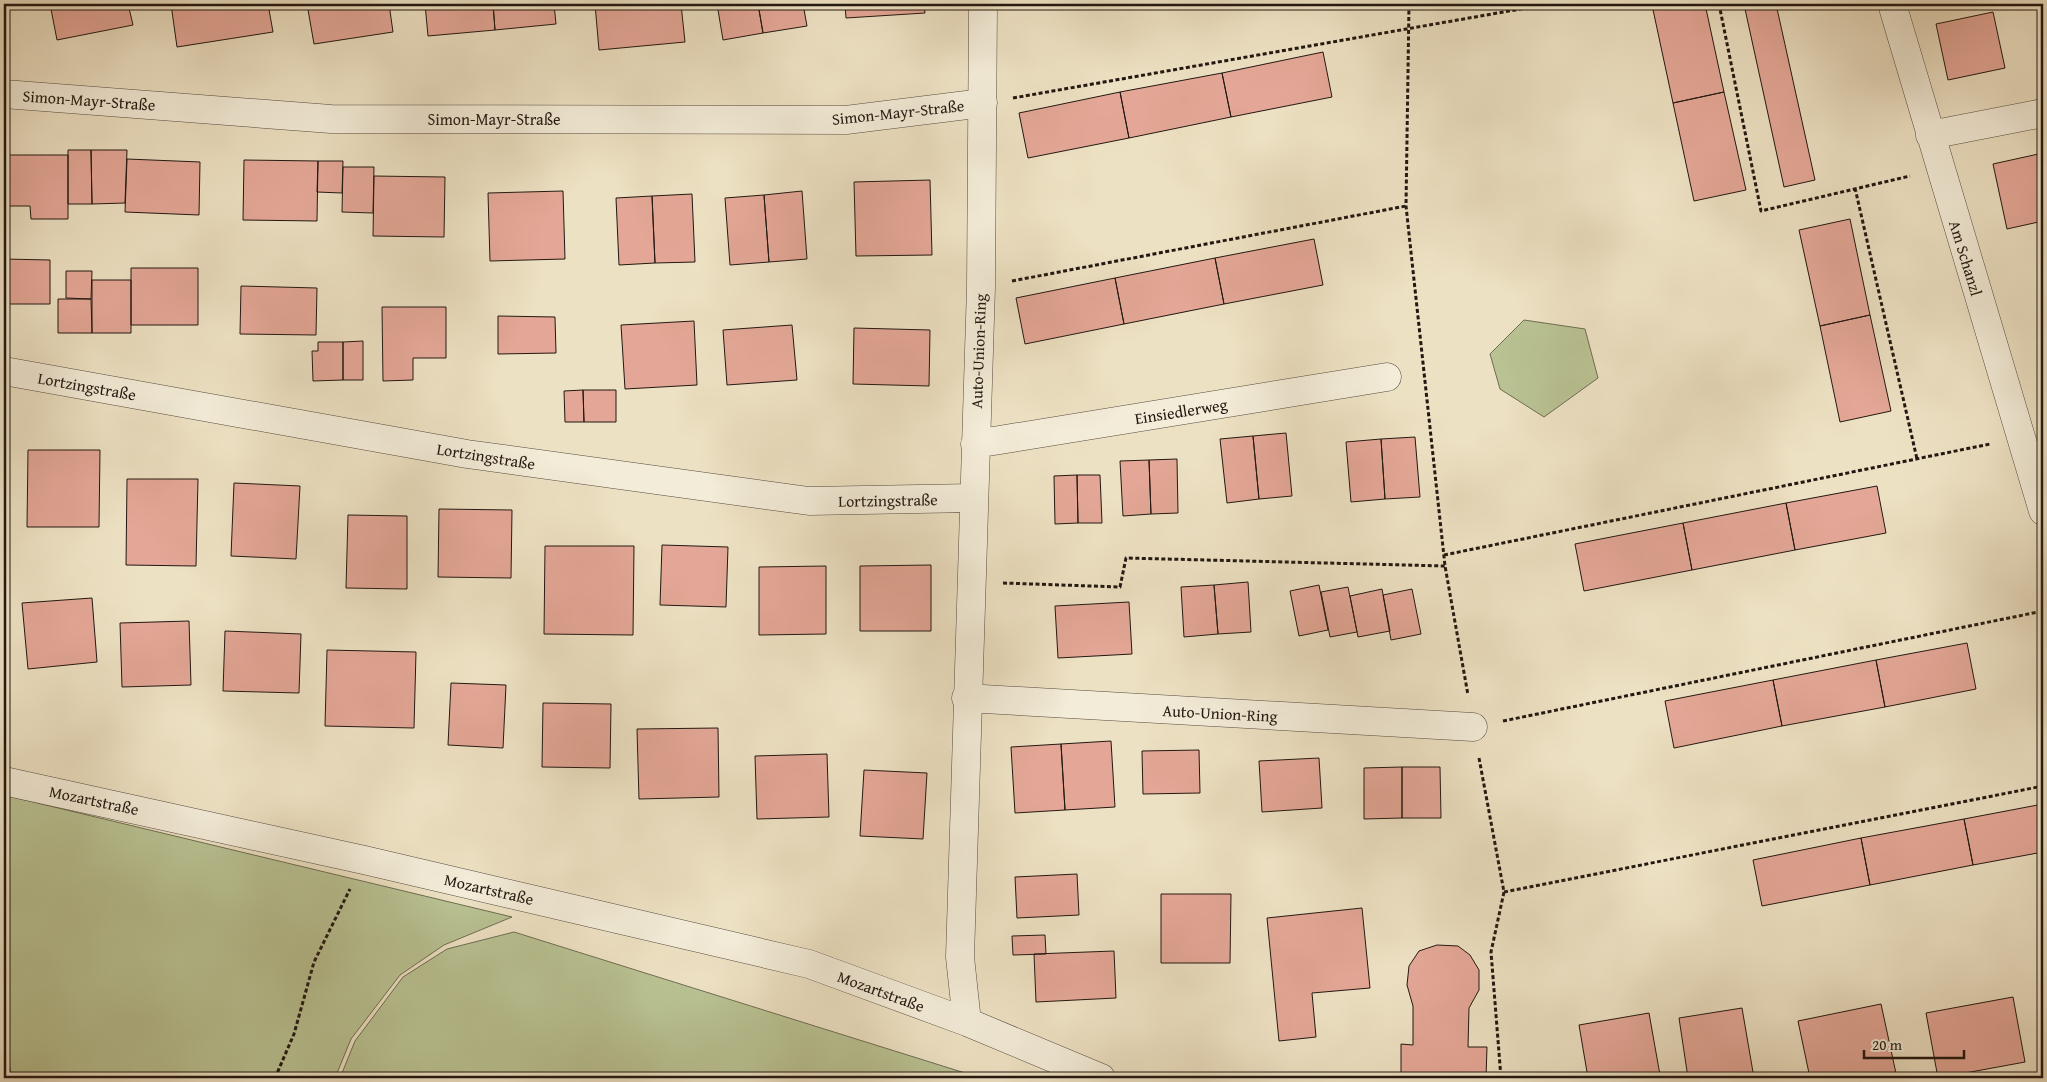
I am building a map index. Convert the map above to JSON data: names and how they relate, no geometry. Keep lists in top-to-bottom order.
{
  "streets": {
    "street": [
      "Simon-Mayr-Straße",
      "Am Schanzl",
      "Auto-Union-Ring",
      "Lortzingstraße",
      "Einsiedlerweg",
      "Mozartstraße"
    ]
  },
  "crossings": [
    ["Simon-Mayr-Straße", "Auto-Union-Ring"],
    ["Auto-Union-Ring", "Lortzingstraße"],
    ["Auto-Union-Ring", "Einsiedlerweg"],
    ["Auto-Union-Ring", "Mozartstraße"]
  ],
  "scale_bar": "20 m"
}
